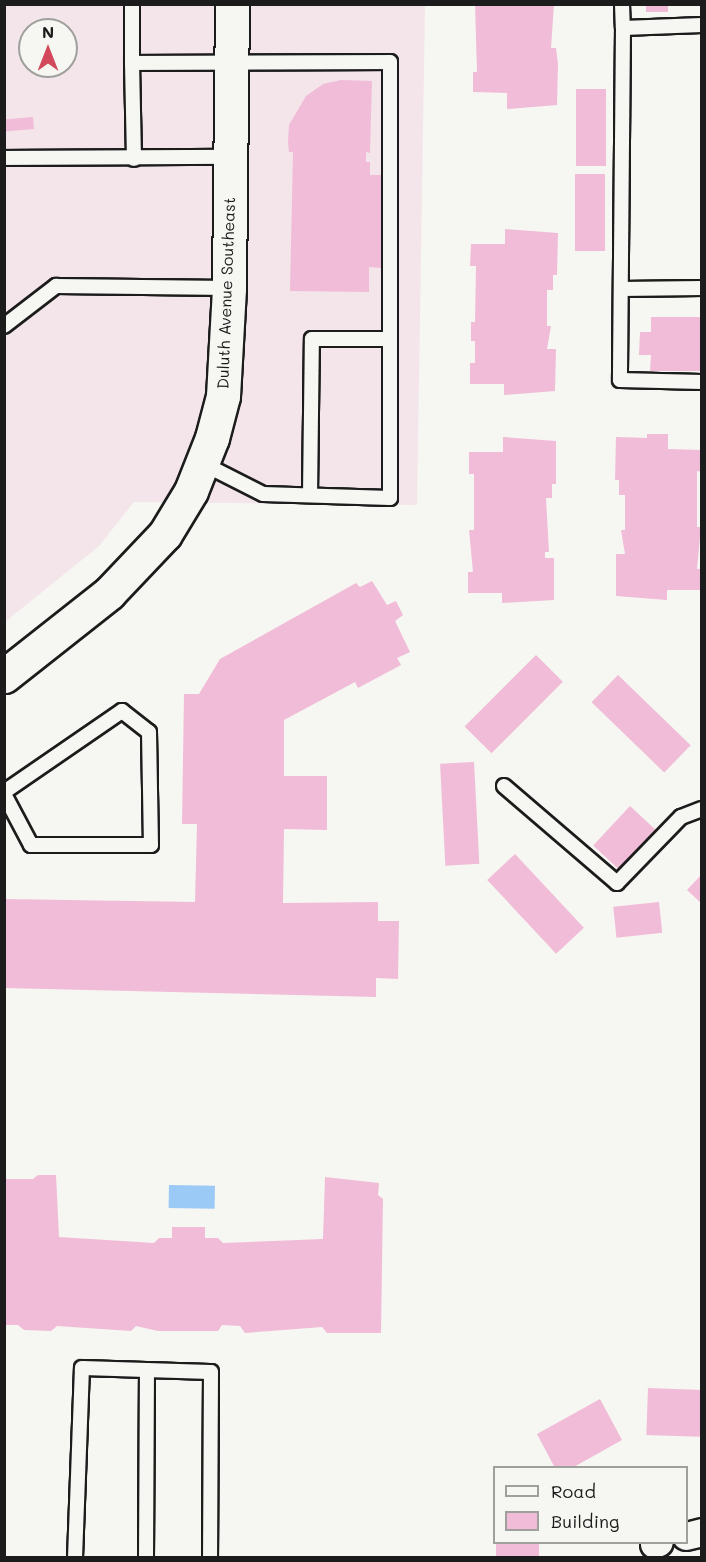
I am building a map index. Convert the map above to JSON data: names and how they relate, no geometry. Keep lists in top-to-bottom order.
{
  "streets": {
    "street": ["Duluth Avenue Southeast"]
  },
  "legend": ["Road", "Building"],
  "north": "top"
}
